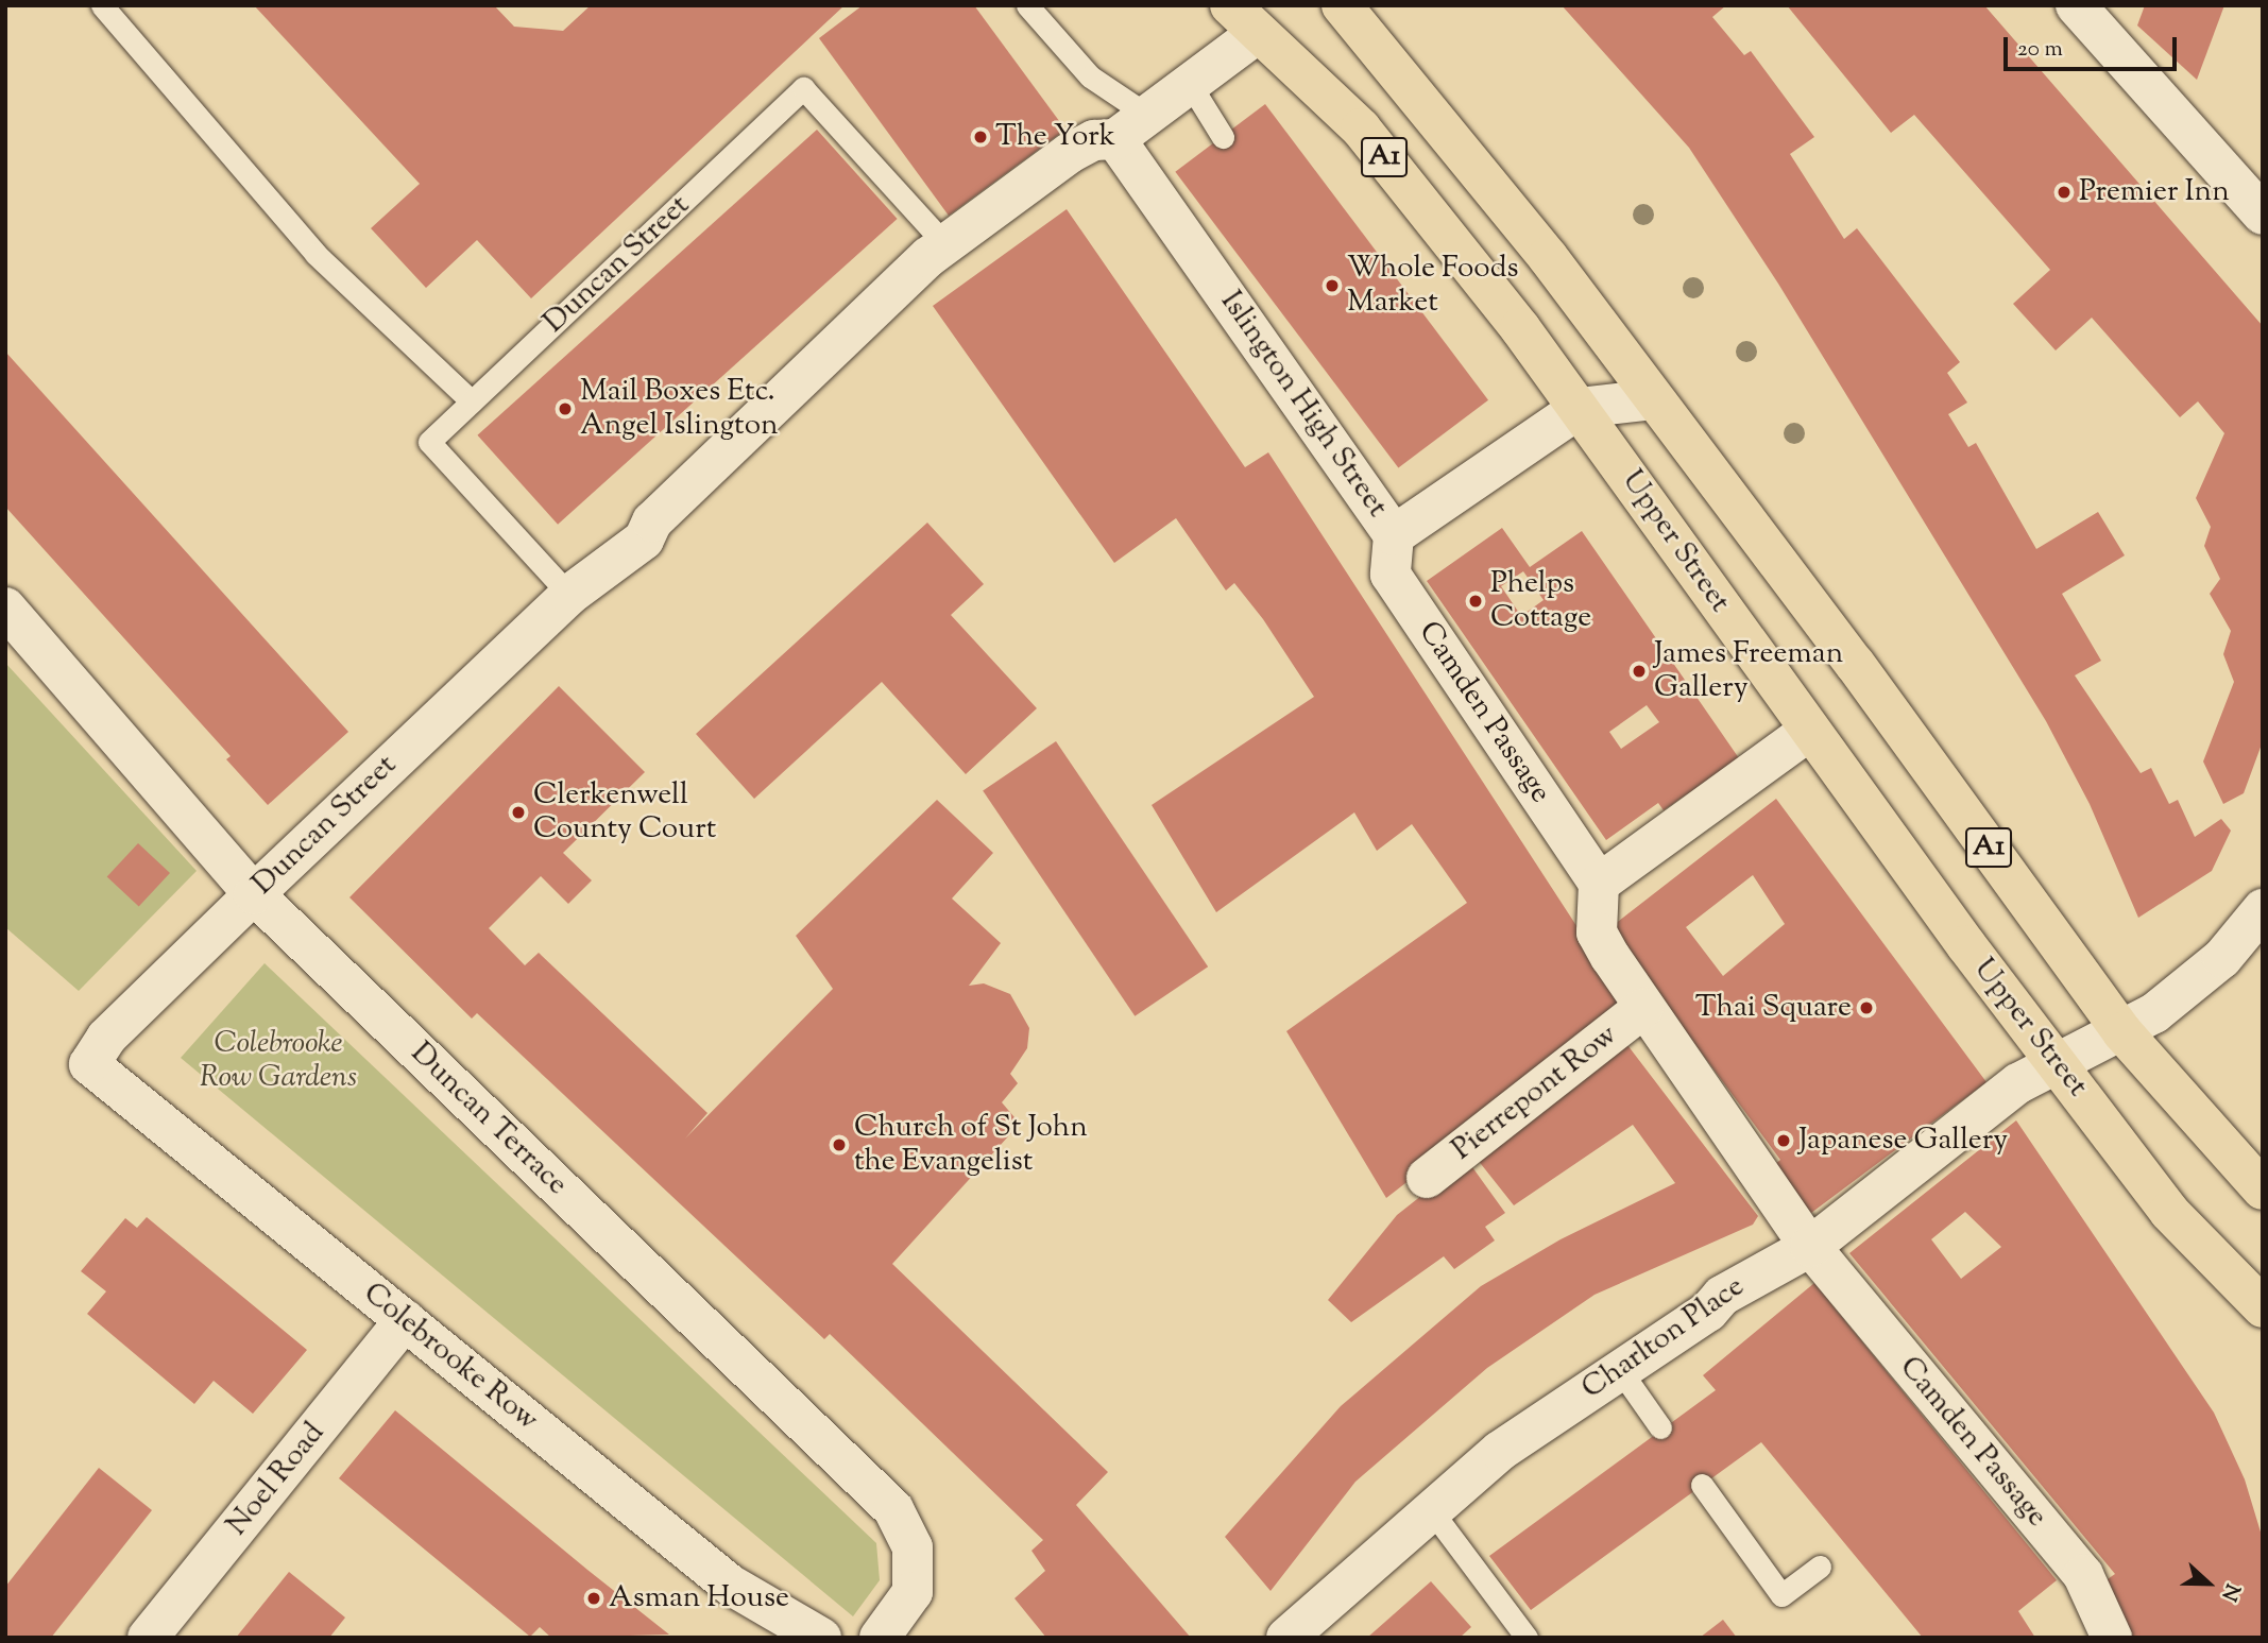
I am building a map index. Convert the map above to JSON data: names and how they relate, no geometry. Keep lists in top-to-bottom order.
{
  "streets": {
    "highway": ["A1", "Upper Street"],
    "street": [
      "Duncan Street",
      "Islington High Street",
      "Camden Passage",
      "Pierrepont Row",
      "Duncan Terrace",
      "Charlton Place",
      "Colebrooke Row",
      "Noel Road"
    ]
  },
  "crossings": [
    ["A1", "Islington High Street"],
    ["A1", "Charlton Place"],
    ["Duncan Street", "Islington High Street"],
    ["Duncan Street", "Upper Street"],
    ["Duncan Street", "Duncan Terrace"],
    ["Duncan Street", "Colebrooke Row"],
    ["Islington High Street", "Upper Street"],
    ["Islington High Street", "Camden Passage"],
    ["Upper Street", "Charlton Place"],
    ["Camden Passage", "Pierrepont Row"],
    ["Colebrooke Row", "Noel Road"]
  ],
  "parks": ["Colebrooke Row Gardens"],
  "places": [
    "The York",
    "Premier Inn",
    "Whole Foods Market",
    "Mail Boxes Etc. Angel Islington",
    "Phelps Cottage",
    "James Freeman Gallery",
    "Clerkenwell County Court",
    "Thai Square",
    "Japanese Gallery",
    "Church of St John the Evangelist",
    "Asman House"
  ],
  "scale_bar": "20 m",
  "north": "right"
}
